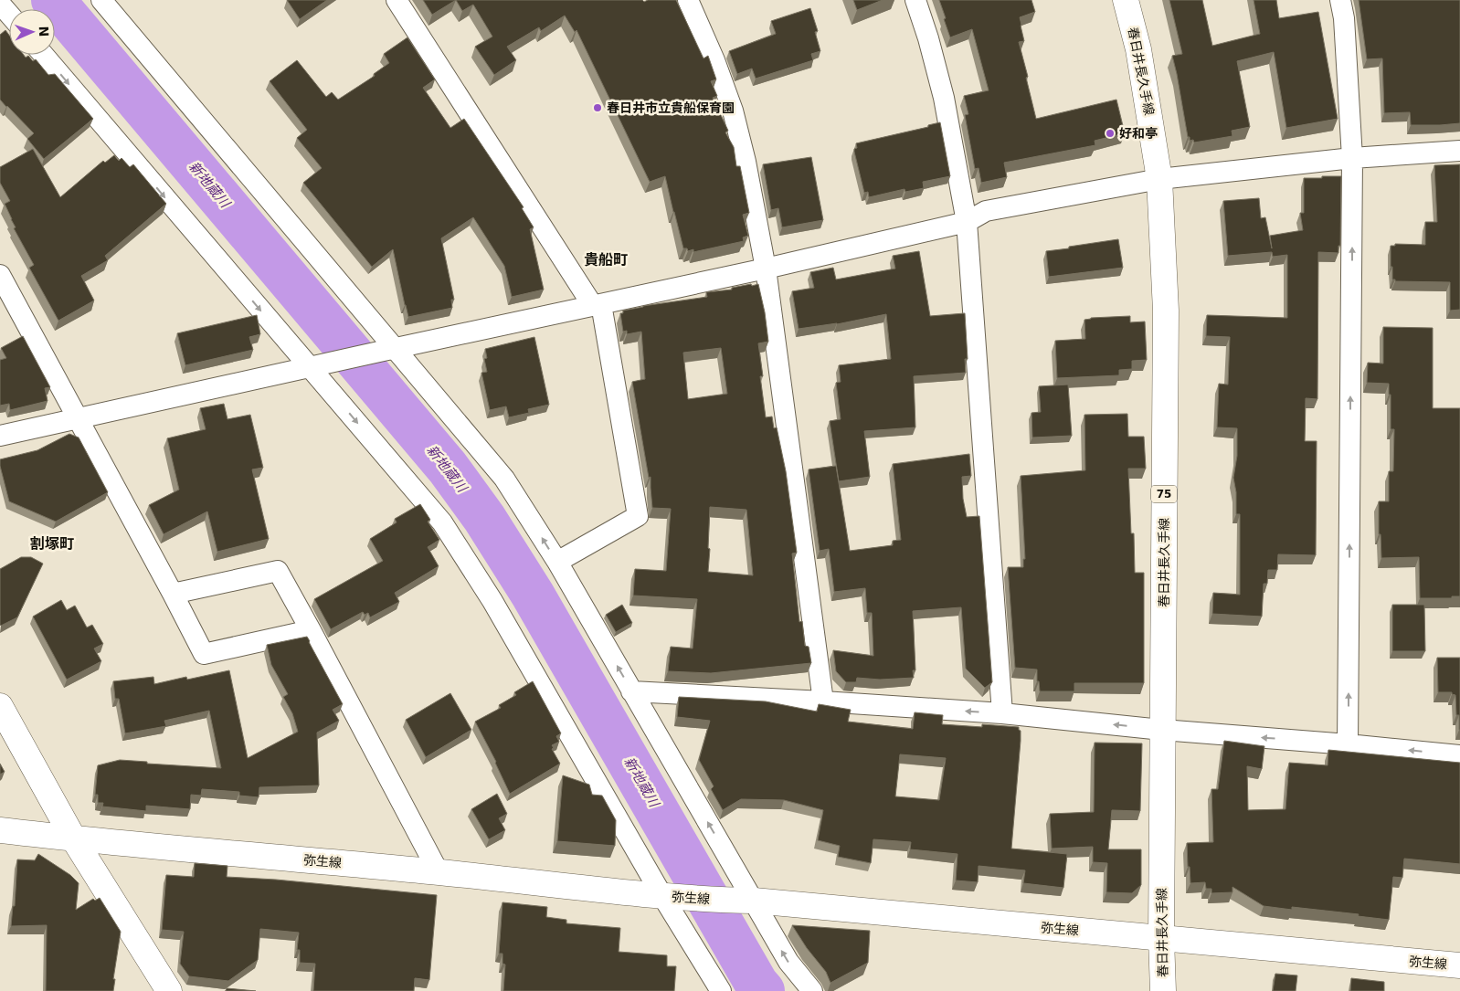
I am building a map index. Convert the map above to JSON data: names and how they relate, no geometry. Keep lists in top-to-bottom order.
{
  "streets": {
    "street": ["春日井長久手線", "75", "弥生線"]
  },
  "crossings": [
    ["春日井長久手線", "弥生線"]
  ],
  "districts": ["貴船町", "割塚町"],
  "water": ["新地蔵川"],
  "places": ["春日井市立貴船保育園", "好和亭"],
  "north": "right"
}
